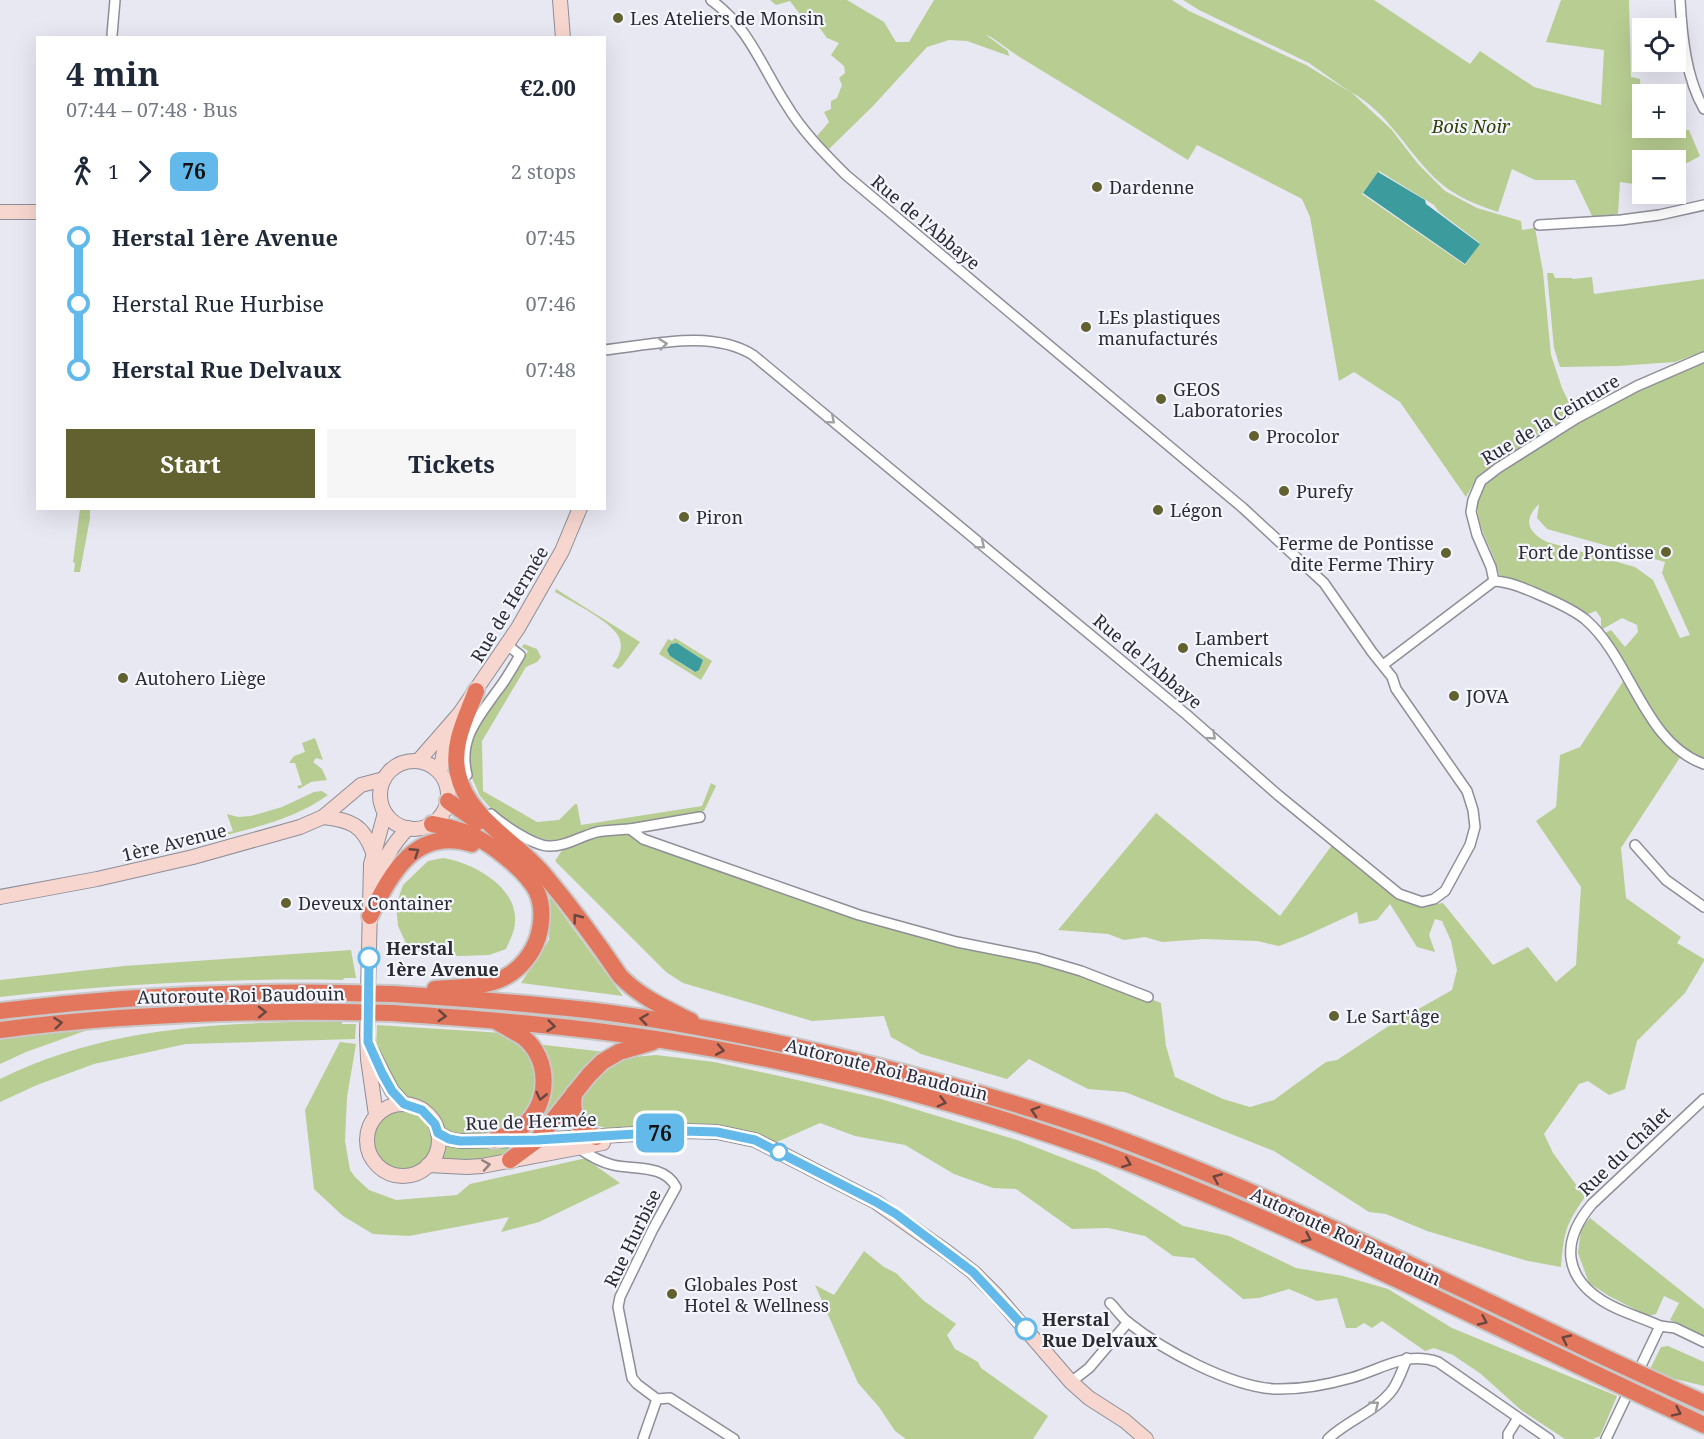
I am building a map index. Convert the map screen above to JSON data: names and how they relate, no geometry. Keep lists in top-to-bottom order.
{
  "streets": {
    "highway": ["Autoroute Roi Baudouin"],
    "street": [
      "Rue de l'Abbaye",
      "Rue de la Ceinture",
      "Rue de Hermée",
      "1ère Avenue",
      "Rue du Châlet",
      "Rue Hurbise"
    ]
  },
  "crossings": [
    ["Rue de Hermée", "1ère Avenue"],
    ["Rue de Hermée", "Rue Hurbise"]
  ],
  "parks": ["Bois Noir"],
  "places": [
    "Les Ateliers de Monsin",
    "Dardenne",
    "LEs plastiques manufacturés",
    "GEOS Laboratories",
    "Procolor",
    "Purefy",
    "Légon",
    "Piron",
    "Fort de Pontisse",
    "Ferme de Pontisse dite Ferme Thiry",
    "Lambert Chemicals",
    "Autohero Liège",
    "JOVA",
    "Deveux Container",
    "Herstal 1ère Avenue",
    "Le Sart'âge",
    "Globales Post Hotel & Wellness",
    "Herstal Rue Delvaux"
  ],
  "lines": ["bus line 76"],
  "page": {
    "on_map": "76",
    "map_buttons": ["+", "−"],
    "heading": ["4 min", "07:44 – 07:48 · Bus", "€2.00"],
    "legs": ["1", "76", "2 stops"],
    "list": [
      {
        "name": "Herstal 1ère Avenue",
        "value": "07:45"
      },
      {
        "name": "Herstal Rue Hurbise",
        "value": "07:46"
      },
      {
        "name": "Herstal Rue Delvaux",
        "value": "07:48"
      }
    ],
    "buttons": ["Start", "Tickets"]
  }
}
